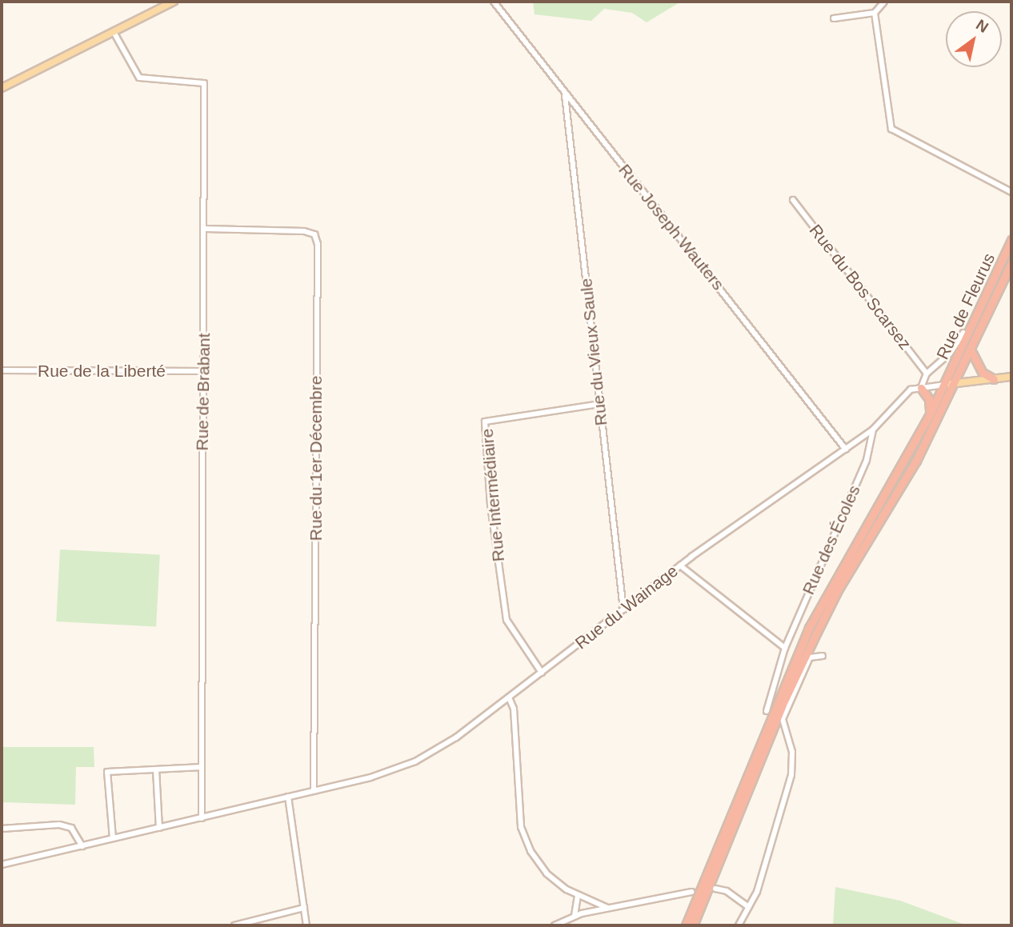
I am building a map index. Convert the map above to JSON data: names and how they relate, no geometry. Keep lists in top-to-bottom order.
{
  "streets": {
    "highway": ["Rue de Fleurus"],
    "street": [
      "Rue Joseph Wauters",
      "Rue du Bos Scarsez",
      "Rue du Vieux Saule",
      "Rue de la Liberté",
      "Rue de Brabant",
      "Rue du 1er Décembre",
      "Rue Intermédiaire",
      "Rue des Écoles",
      "Rue du Wainage"
    ]
  },
  "crossings": [
    ["Rue Joseph Wauters", "Rue du Vieux Saule"],
    ["Rue Joseph Wauters", "Rue du Wainage"],
    ["Rue du Bos Scarsez", "Rue de Fleurus"],
    ["Rue de Fleurus", "Rue du Wainage"],
    ["Rue du Vieux Saule", "Rue Intermédiaire"],
    ["Rue du Vieux Saule", "Rue du Wainage"],
    ["Rue de la Liberté", "Rue de Brabant"],
    ["Rue de Brabant", "Rue du 1er Décembre"],
    ["Rue de Brabant", "Rue du Wainage"],
    ["Rue du 1er Décembre", "Rue du Wainage"],
    ["Rue Intermédiaire", "Rue du Wainage"],
    ["Rue des Écoles", "Rue du Wainage"]
  ],
  "north": "top right"
}
